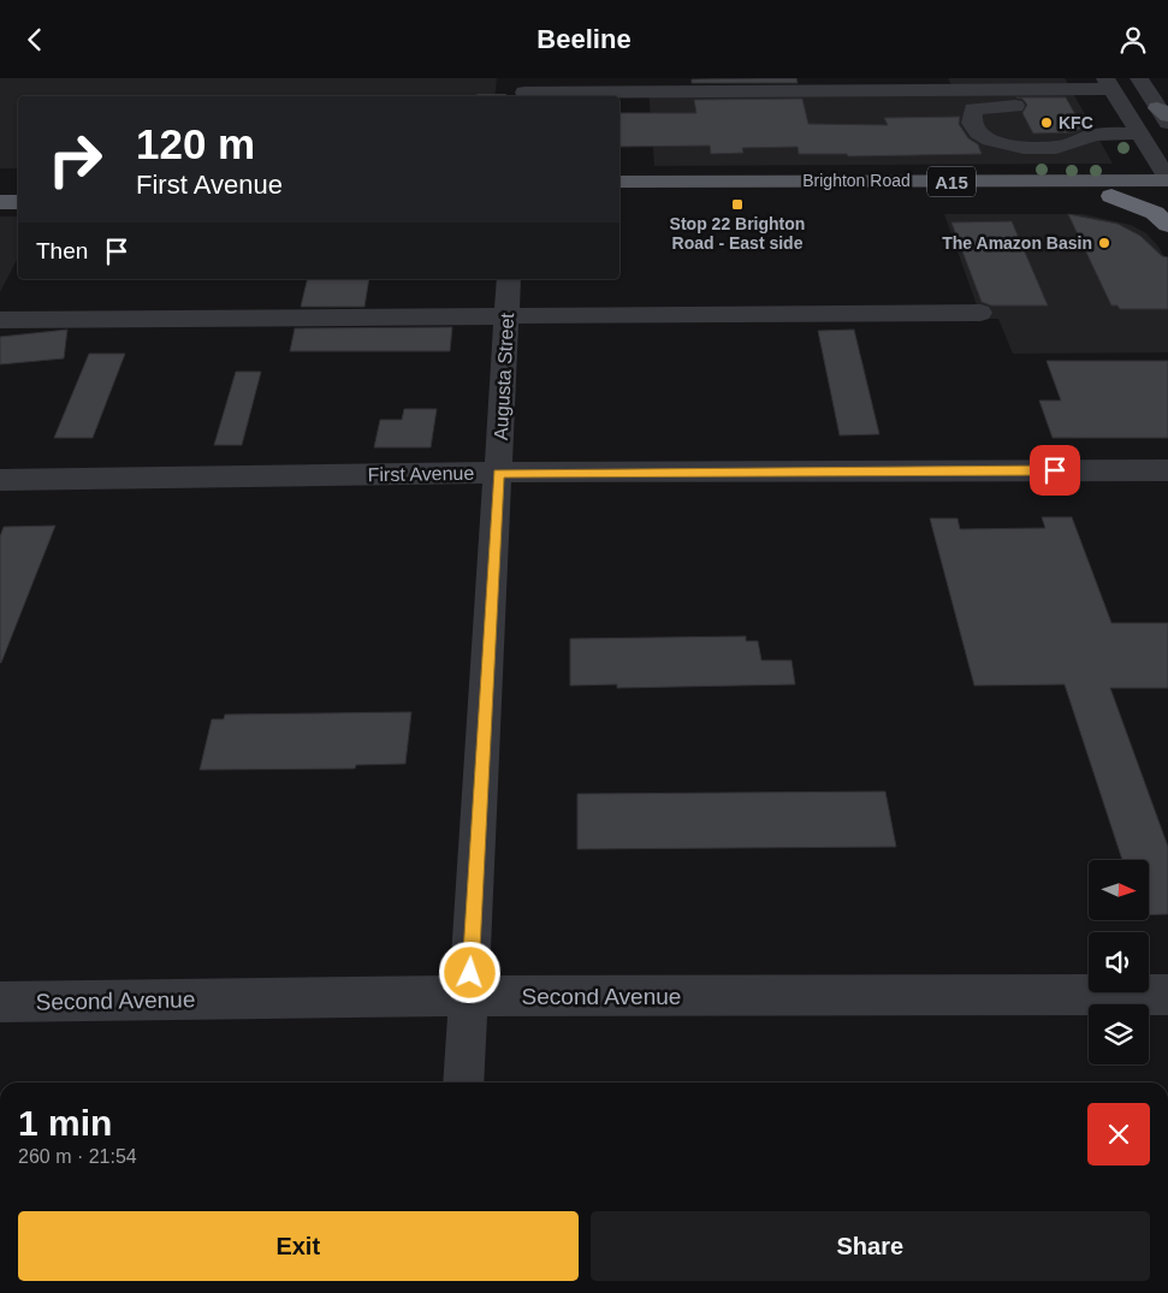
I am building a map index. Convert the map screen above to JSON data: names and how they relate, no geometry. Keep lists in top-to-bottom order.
{
  "streets": {
    "main road": ["Brighton Road", "A15"],
    "street": ["Augusta Street", "First Avenue", "Second Avenue"]
  },
  "crossings": [
    ["Augusta Street", "First Avenue"],
    ["Augusta Street", "Second Avenue"]
  ],
  "places": {
    "other": ["KFC", "The Amazon Basin"],
    "transit": ["Stop 22 Brighton Road - East side"]
  },
  "north": "right",
  "page": {
    "header": "Beeline",
    "turn": ["120 m", "First Avenue"],
    "then": "Then",
    "heading": ["1 min", "260 m · 21:54"],
    "buttons": ["Exit", "Share"]
  }
}
